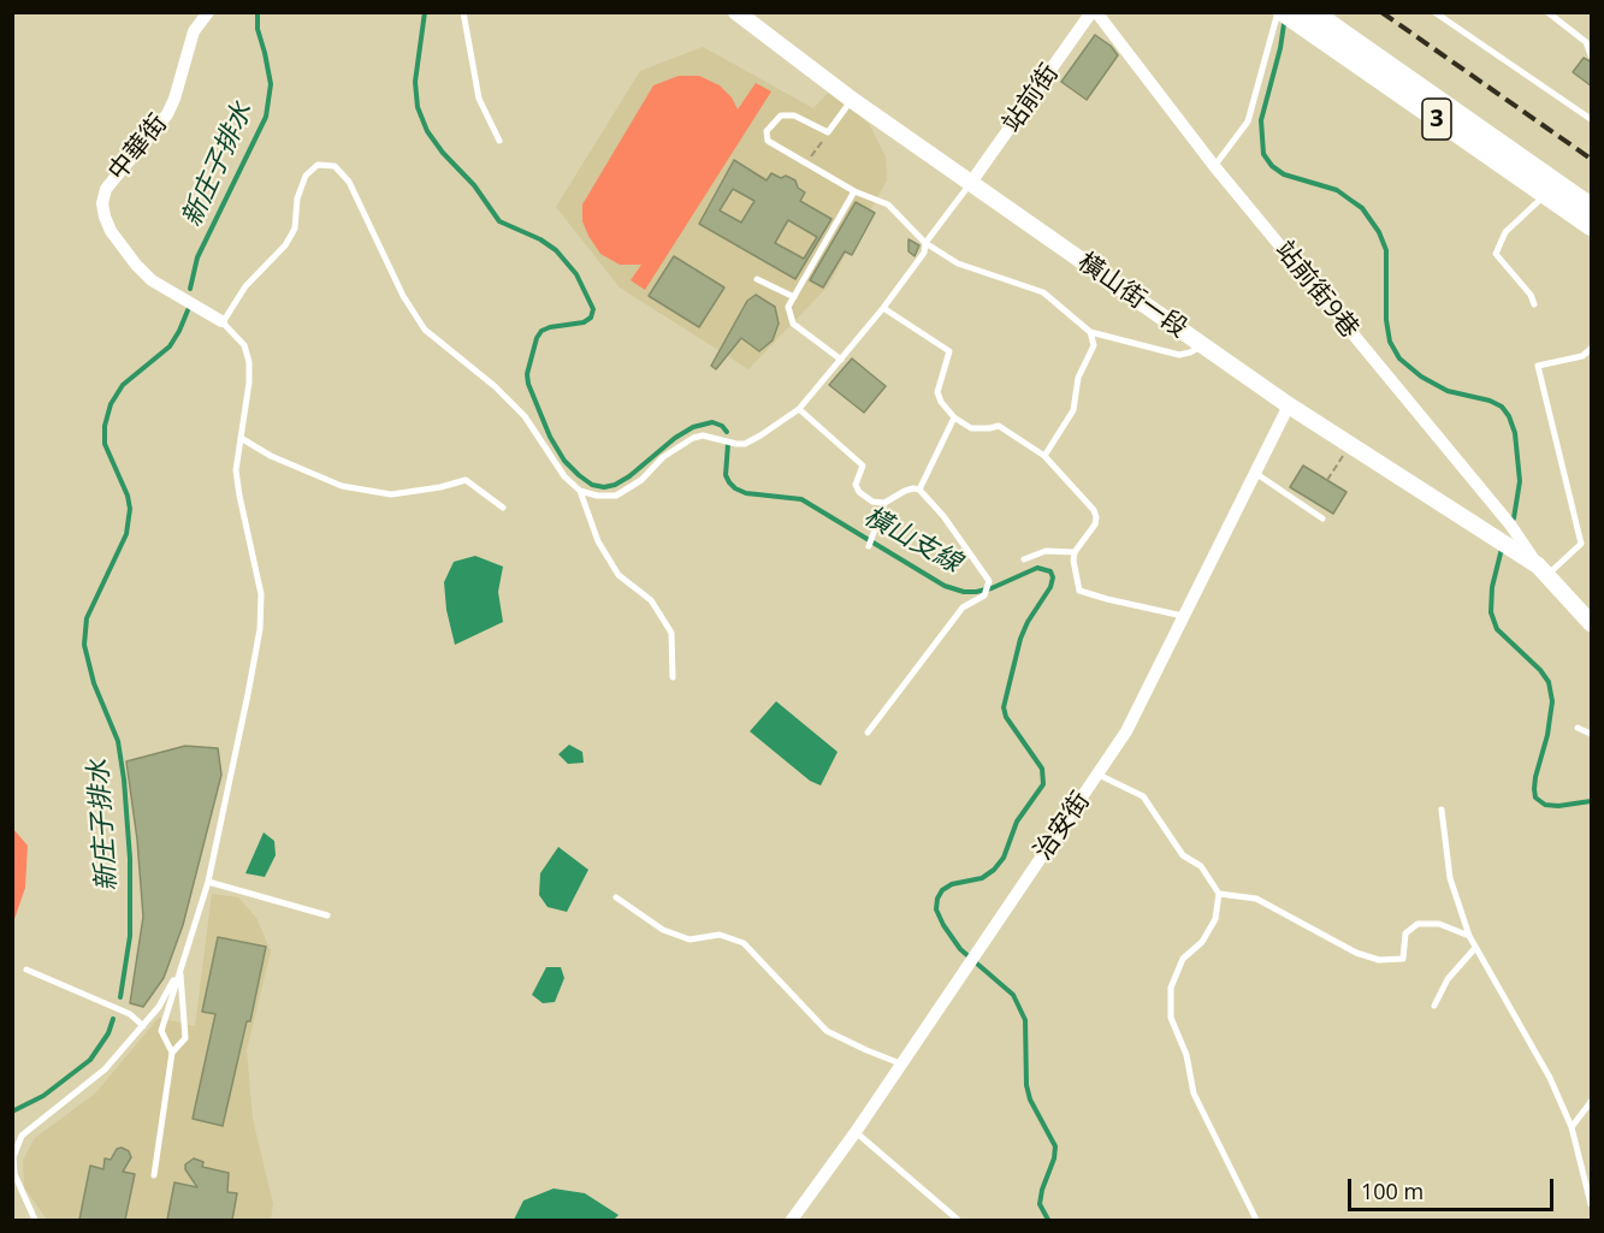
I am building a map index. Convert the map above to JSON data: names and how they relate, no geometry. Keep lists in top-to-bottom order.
{
  "streets": {
    "main road": ["3"],
    "street": [
      "站前街",
      "中華街",
      "站前街9巷",
      "橫山街一段",
      "治安街"
    ]
  },
  "crossings": [
    ["站前街", "橫山街一段"],
    ["站前街9巷", "橫山街一段"],
    ["橫山街一段", "治安街"]
  ],
  "water": ["新庄子排水", "橫山支線"],
  "scale_bar": "100 m"
}
